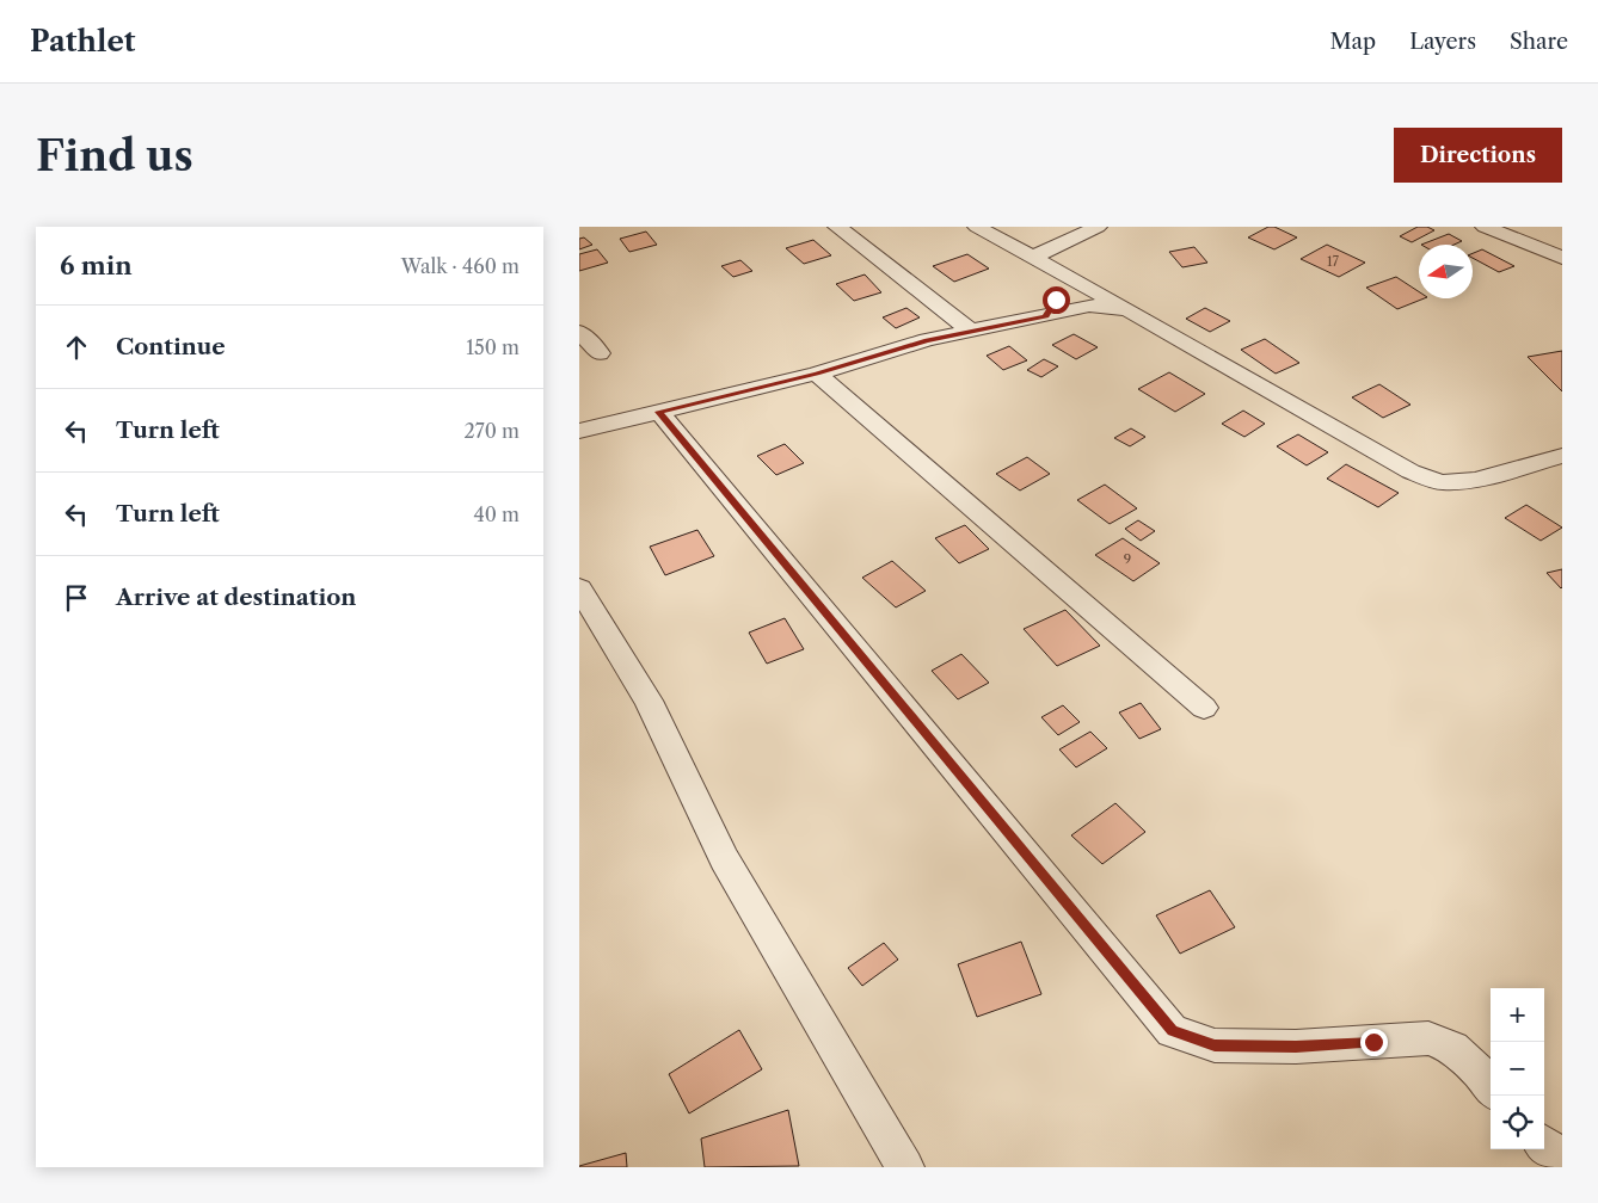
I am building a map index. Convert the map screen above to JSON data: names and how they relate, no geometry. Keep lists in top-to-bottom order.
{
  "house_numbers": ["17", "9"],
  "north": "left",
  "page": {
    "header": "Pathlet",
    "nav": ["Map", "Layers", "Share"],
    "buttons": "Directions",
    "title": "Find us",
    "heading": ["6 min", "Walk · 460 m"],
    "list": [
      ["Continue", "150 m"],
      ["Turn left", "270 m"],
      ["Turn left", "40 m"],
      "Arrive at destination"
    ],
    "map_buttons": ["+", "−"]
  }
}
